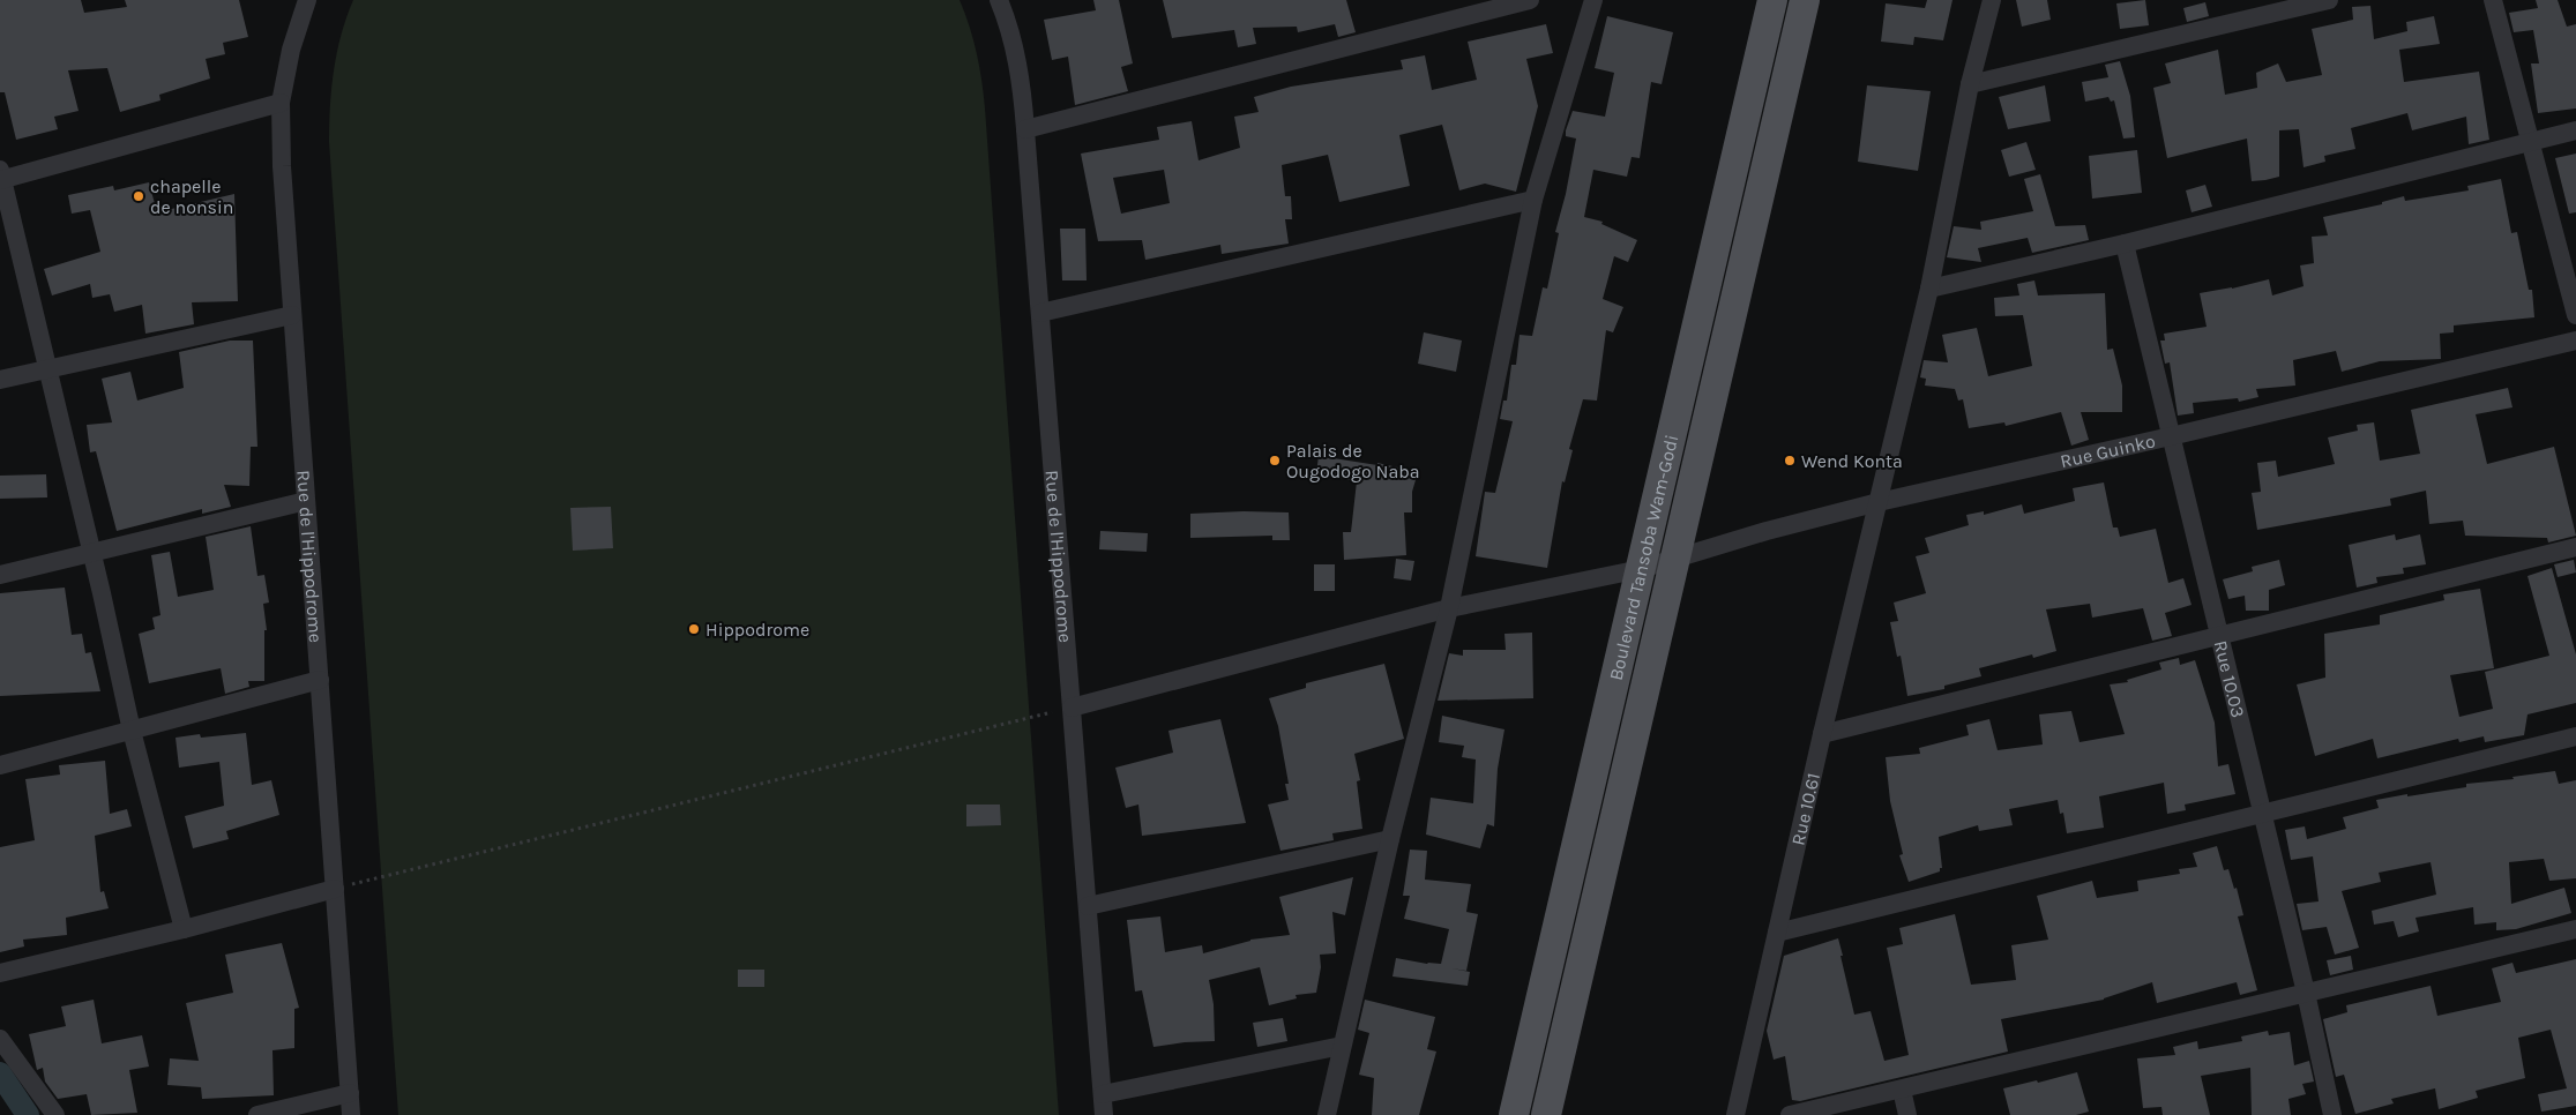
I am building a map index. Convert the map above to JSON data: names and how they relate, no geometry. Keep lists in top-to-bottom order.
{
  "streets": {
    "main road": ["Boulevard Tansoba Wam-Godi"],
    "street": [
      "Rue Guinko",
      "Rue de l'Hippodrome",
      "Rue 10.03",
      "Rue 10.61"
    ]
  },
  "crossings": [
    ["Rue Guinko", "Rue de l'Hippodrome"],
    ["Rue Guinko", "Boulevard Tansoba Wam-Godi"],
    ["Rue Guinko", "Rue 10.03"],
    ["Rue Guinko", "Rue 10.61"]
  ],
  "places": [
    "chapelle de nonsin",
    "Palais de Ougodogo Naba",
    "Wend Konta",
    "Hippodrome"
  ]
}
